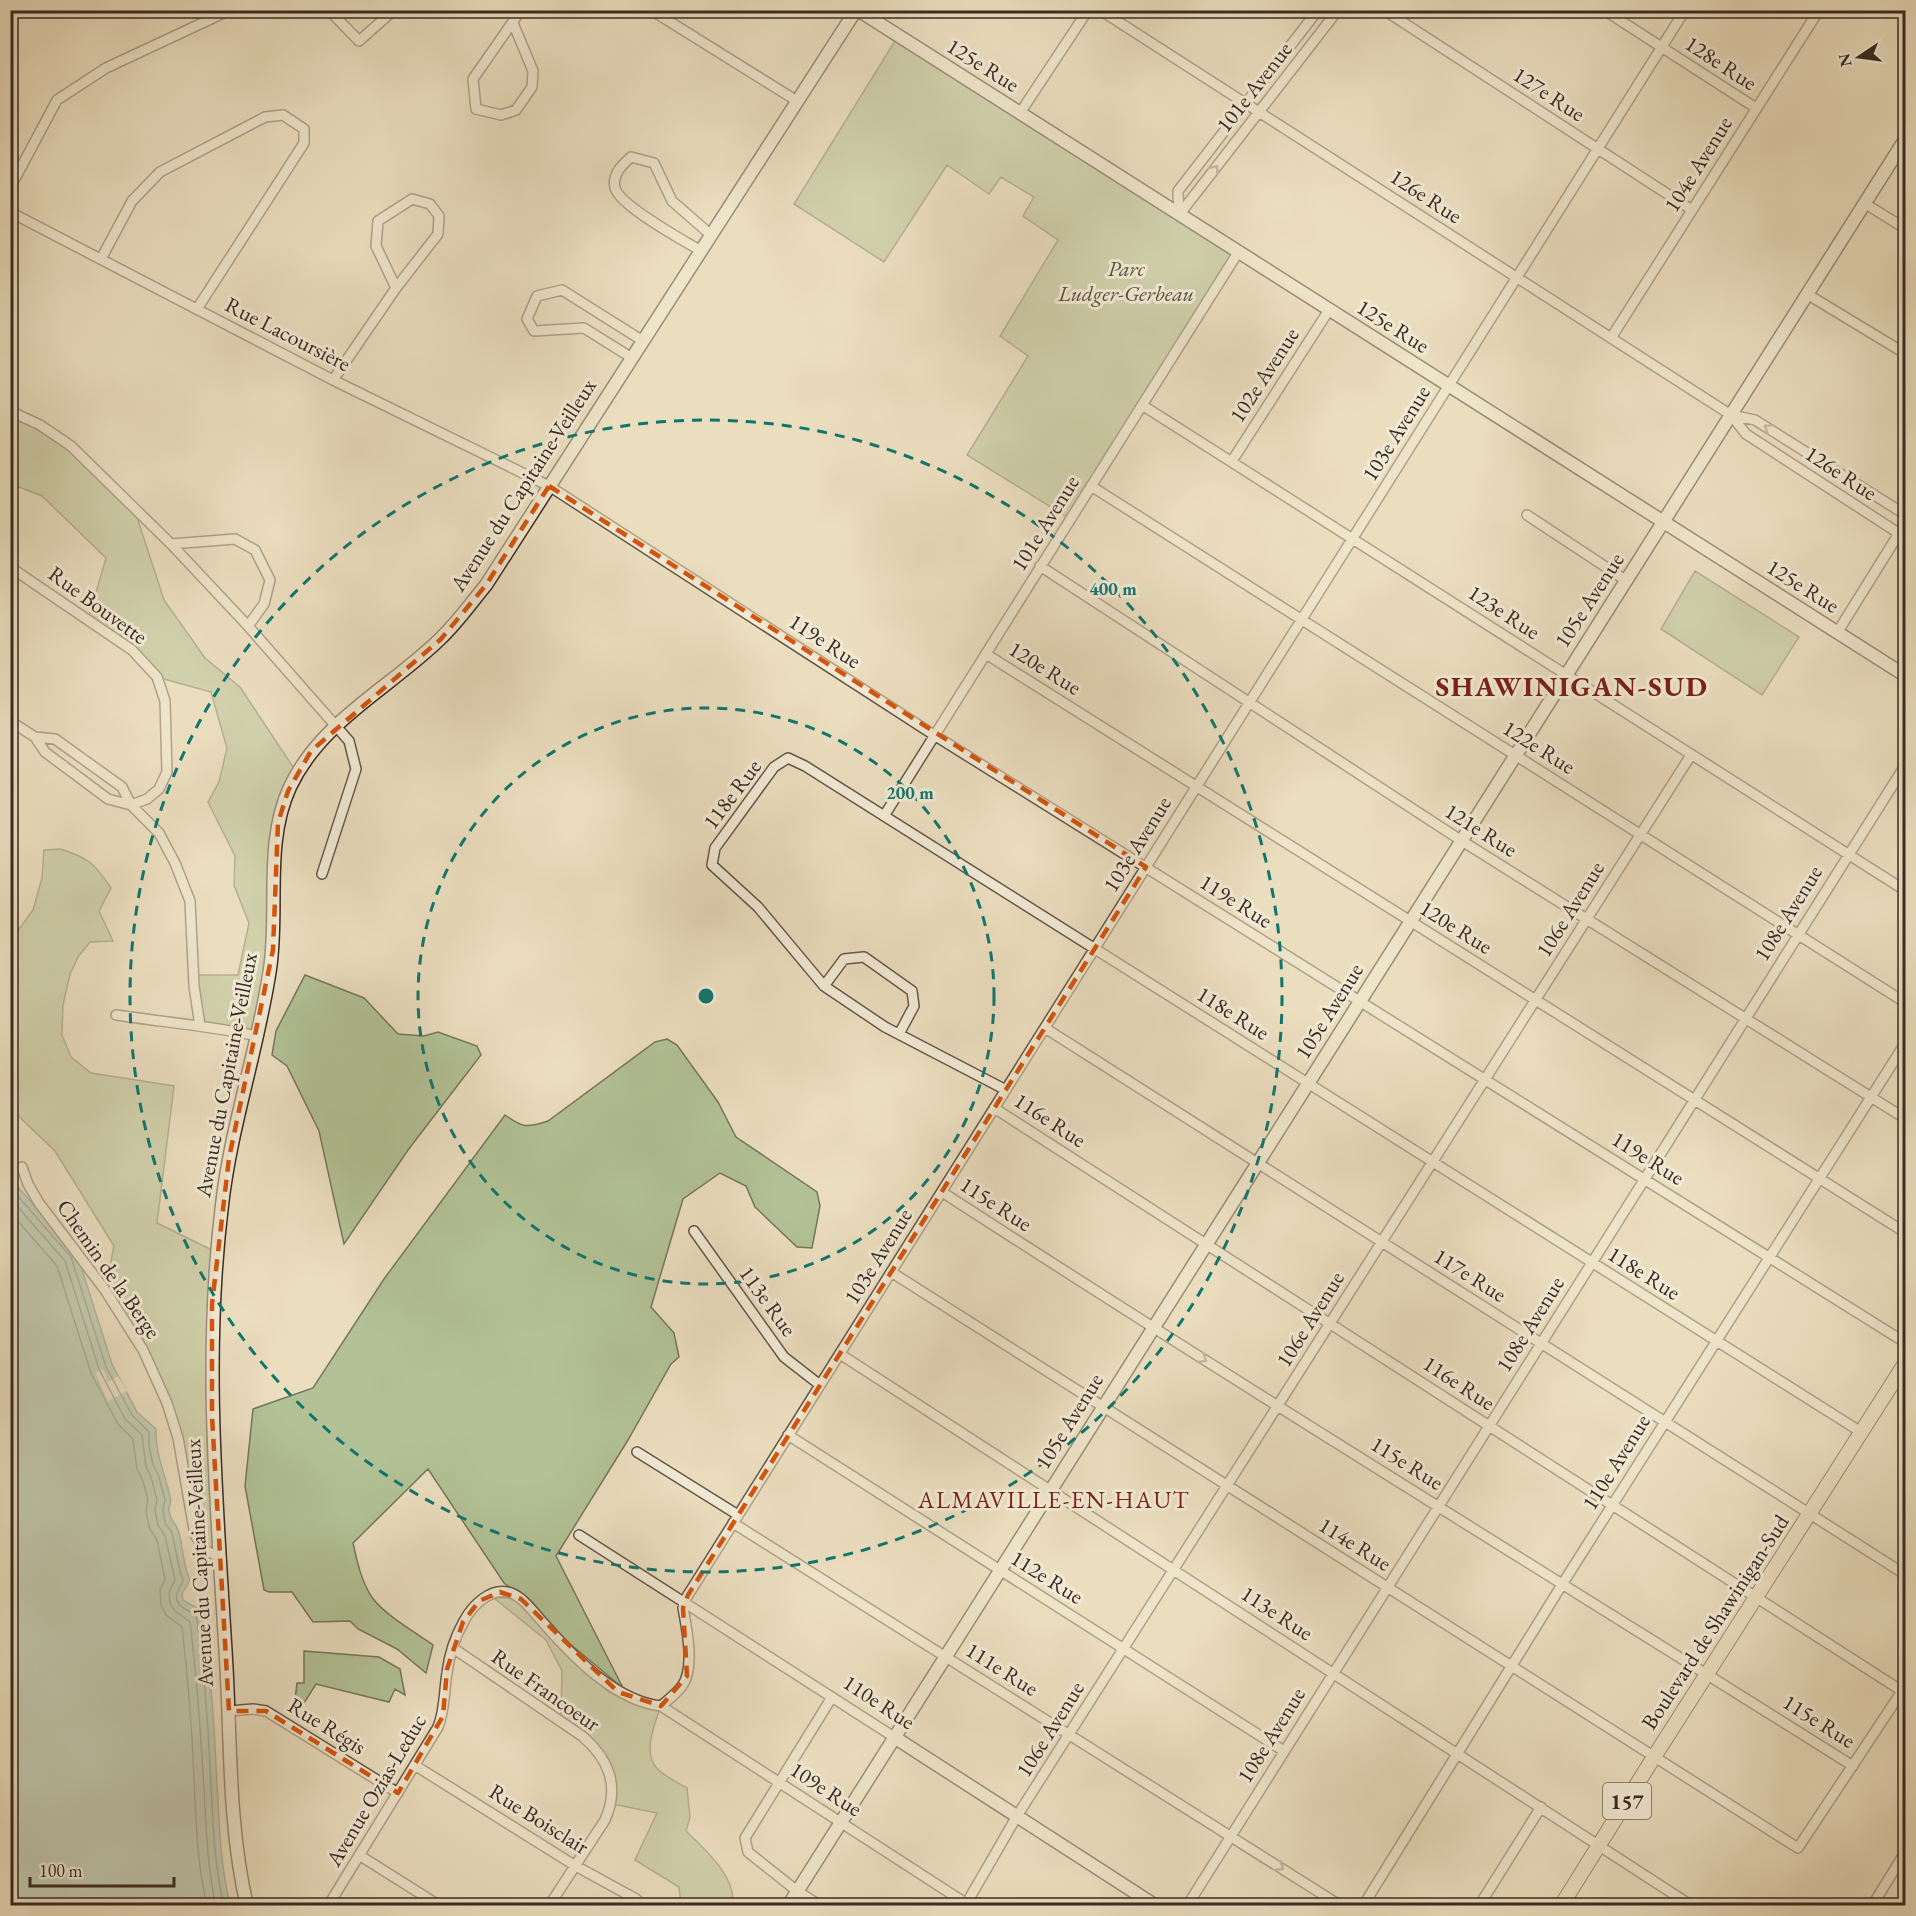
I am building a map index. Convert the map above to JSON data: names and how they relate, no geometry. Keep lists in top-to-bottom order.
{
  "streets": {
    "main road": ["Boulevard de Shawinigan-Sud", "157"],
    "street": [
      "128e Rue",
      "125e Rue",
      "101e Avenue",
      "127e Rue",
      "104e Avenue",
      "126e Rue",
      "Rue Lacoursière",
      "102e Avenue",
      "103e Avenue",
      "Avenue du Capitaine-Veilleux",
      "105e Avenue",
      "Rue Bouvette",
      "123e Rue",
      "119e Rue",
      "120e Rue",
      "122e Rue",
      "118e Rue",
      "121e Rue",
      "106e Avenue",
      "108e Avenue",
      "116e Rue",
      "115e Rue",
      "Chemin de la Berge",
      "117e Rue",
      "113e Rue",
      "110e Avenue",
      "114e Rue",
      "112e Rue",
      "111e Rue",
      "Rue Francoeur",
      "110e Rue",
      "Rue Régis",
      "109e Rue",
      "Avenue Ozias-Leduc",
      "Rue Boisclair"
    ]
  },
  "crossings": [
    ["128e Rue", "104e Avenue"],
    ["128e Rue", "103e Avenue"],
    ["125e Rue", "101e Avenue"],
    ["125e Rue", "102e Avenue"],
    ["125e Rue", "103e Avenue"],
    ["125e Rue", "Avenue du Capitaine-Veilleux"],
    ["125e Rue", "105e Avenue"],
    ["101e Avenue", "126e Rue"],
    ["101e Avenue", "123e Rue"],
    ["101e Avenue", "119e Rue"],
    ["101e Avenue", "120e Rue"],
    ["101e Avenue", "122e Rue"],
    ["101e Avenue", "118e Rue"],
    ["101e Avenue", "121e Rue"],
    ["127e Rue", "104e Avenue"],
    ["127e Rue", "103e Avenue"],
    ["104e Avenue", "126e Rue"],
    ["126e Rue", "103e Avenue"],
    ["126e Rue", "105e Avenue"],
    ["Rue Lacoursière", "Avenue du Capitaine-Veilleux"],
    ["Rue Lacoursière", "119e Rue"],
    ["102e Avenue", "123e Rue"],
    ["103e Avenue", "123e Rue"],
    ["103e Avenue", "119e Rue"],
    ["103e Avenue", "120e Rue"],
    ["103e Avenue", "122e Rue"],
    ["103e Avenue", "118e Rue"],
    ["103e Avenue", "121e Rue"],
    ["103e Avenue", "116e Rue"],
    ["103e Avenue", "115e Rue"],
    ["103e Avenue", "117e Rue"],
    ["103e Avenue", "113e Rue"],
    ["103e Avenue", "114e Rue"],
    ["103e Avenue", "112e Rue"],
    ["103e Avenue", "111e Rue"],
    ["103e Avenue", "110e Rue"],
    ["Avenue du Capitaine-Veilleux", "119e Rue"],
    ["Avenue du Capitaine-Veilleux", "Chemin de la Berge"],
    ["Avenue du Capitaine-Veilleux", "Rue Régis"],
    ["105e Avenue", "123e Rue"],
    ["105e Avenue", "119e Rue"],
    ["105e Avenue", "120e Rue"],
    ["105e Avenue", "122e Rue"],
    ["105e Avenue", "118e Rue"],
    ["105e Avenue", "121e Rue"],
    ["105e Avenue", "116e Rue"],
    ["105e Avenue", "115e Rue"],
    ["105e Avenue", "117e Rue"],
    ["105e Avenue", "113e Rue"],
    ["105e Avenue", "114e Rue"],
    ["105e Avenue", "112e Rue"],
    ["105e Avenue", "111e Rue"],
    ["105e Avenue", "110e Rue"],
    ["105e Avenue", "109e Rue"],
    ["123e Rue", "106e Avenue"],
    ["123e Rue", "108e Avenue"],
    ["119e Rue", "106e Avenue"],
    ["119e Rue", "108e Avenue"],
    ["119e Rue", "110e Avenue"],
    ["120e Rue", "106e Avenue"],
    ["120e Rue", "108e Avenue"],
    ["120e Rue", "110e Avenue"],
    ["122e Rue", "106e Avenue"],
    ["122e Rue", "108e Avenue"],
    ["118e Rue", "106e Avenue"],
    ["118e Rue", "108e Avenue"],
    ["118e Rue", "116e Rue"],
    ["118e Rue", "110e Avenue"],
    ["118e Rue", "Boulevard de Shawinigan-Sud"],
    ["121e Rue", "106e Avenue"],
    ["121e Rue", "108e Avenue"],
    ["121e Rue", "110e Avenue"],
    ["106e Avenue", "116e Rue"],
    ["106e Avenue", "115e Rue"],
    ["106e Avenue", "117e Rue"],
    ["106e Avenue", "113e Rue"],
    ["106e Avenue", "114e Rue"],
    ["106e Avenue", "112e Rue"],
    ["106e Avenue", "111e Rue"],
    ["106e Avenue", "110e Rue"],
    ["106e Avenue", "109e Rue"],
    ["108e Avenue", "116e Rue"],
    ["108e Avenue", "115e Rue"],
    ["108e Avenue", "117e Rue"],
    ["108e Avenue", "113e Rue"],
    ["108e Avenue", "114e Rue"],
    ["108e Avenue", "112e Rue"],
    ["108e Avenue", "111e Rue"],
    ["116e Rue", "115e Rue"],
    ["116e Rue", "110e Avenue"],
    ["116e Rue", "114e Rue"],
    ["116e Rue", "Boulevard de Shawinigan-Sud"],
    ["115e Rue", "110e Avenue"],
    ["115e Rue", "114e Rue"],
    ["115e Rue", "Boulevard de Shawinigan-Sud"],
    ["117e Rue", "110e Avenue"],
    ["117e Rue", "Boulevard de Shawinigan-Sud"],
    ["113e Rue", "110e Avenue"],
    ["113e Rue", "Boulevard de Shawinigan-Sud"],
    ["110e Avenue", "114e Rue"],
    ["114e Rue", "Boulevard de Shawinigan-Sud"],
    ["Rue Francoeur", "Avenue Ozias-Leduc"],
    ["Rue Francoeur", "Rue Boisclair"],
    ["Rue Régis", "Avenue Ozias-Leduc"],
    ["109e Rue", "Avenue Ozias-Leduc"],
    ["Avenue Ozias-Leduc", "Rue Boisclair"]
  ],
  "districts": ["SHAWINIGAN-SUD", "ALMAVILLE-EN-HAUT"],
  "parks": ["Parc Ludger-Gerbeau"],
  "scale_bar": "100 m",
  "north": "left",
  "rings": ["400 m", "200 m"]
}
